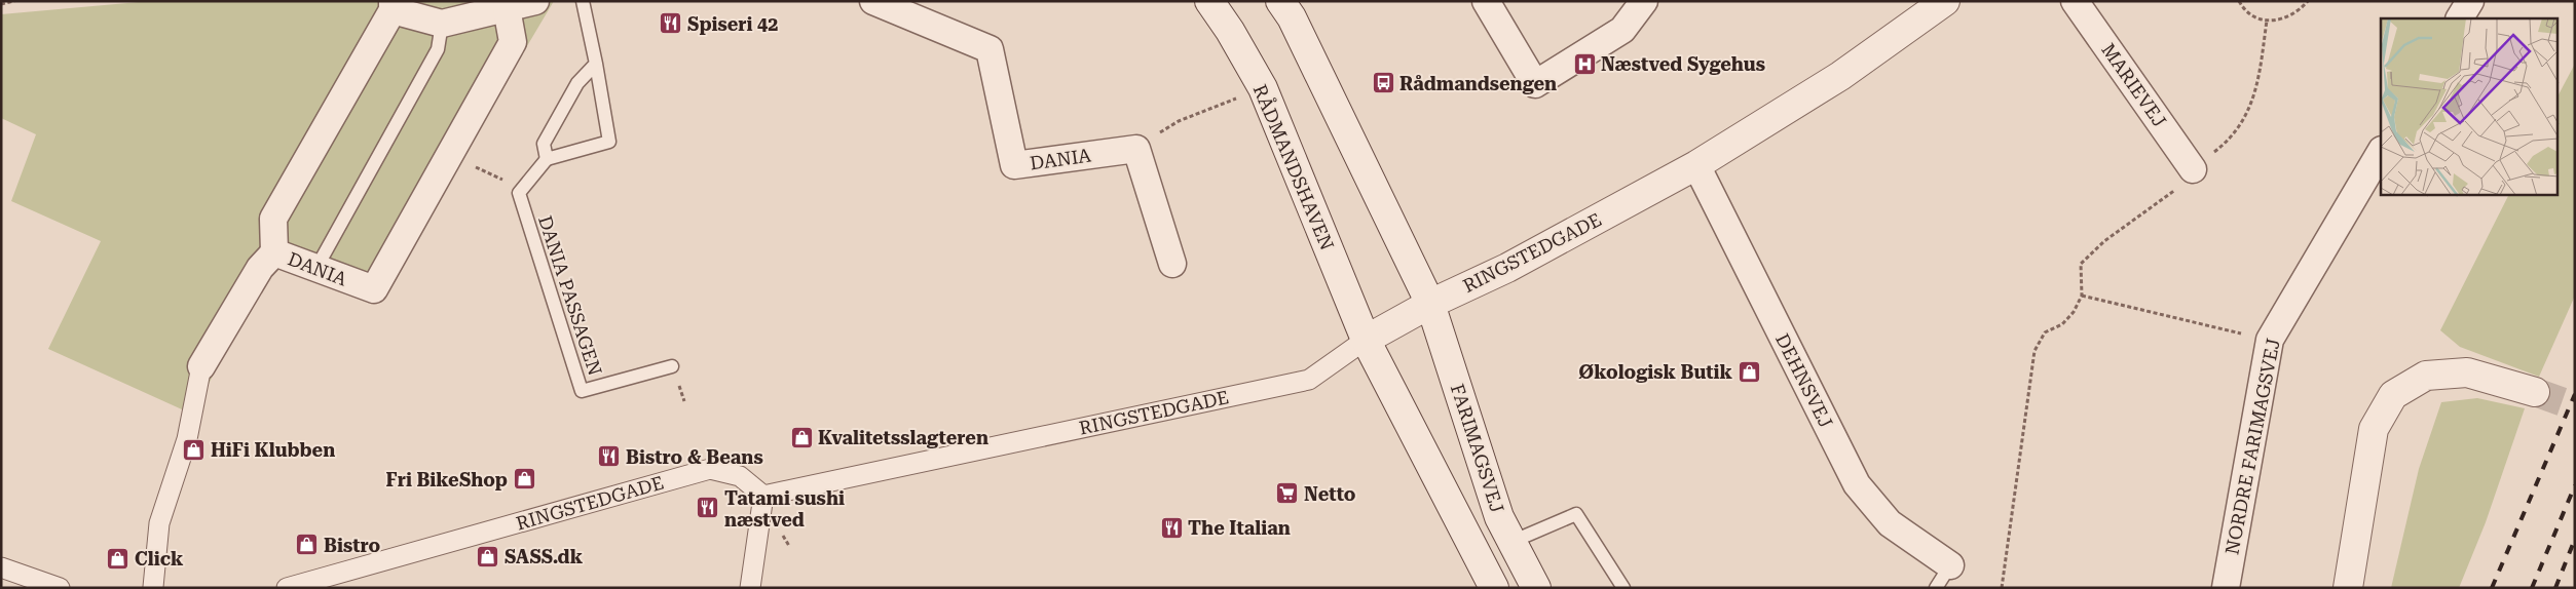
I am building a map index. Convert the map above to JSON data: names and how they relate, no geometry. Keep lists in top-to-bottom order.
{
  "streets": {
    "main road": ["RÅDMANDSHAVEN", "RINGSTEDGADE", "FARIMAGSVEJ"],
    "street": [
      "MARIEVEJ",
      "DANIA",
      "DEHNSVEJ",
      "NORDRE FARIMAGSVEJ"
    ],
    "lane": ["DANIA PASSAGEN"]
  },
  "crossings": [
    ["RÅDMANDSHAVEN", "RINGSTEDGADE"],
    ["RINGSTEDGADE", "DEHNSVEJ"],
    ["RINGSTEDGADE", "FARIMAGSVEJ"]
  ],
  "places": {
    "restaurant": [
      "Spiseri 42",
      "Bistro & Beans",
      "Tatami sushi næstved",
      "The Italian"
    ],
    "hospital": ["Næstved Sygehus"],
    "bus stop": ["Rådmandsengen"],
    "shop": [
      "Økologisk Butik",
      "Kvalitetsslagteren",
      "HiFi Klubben",
      "Fri BikeShop",
      "Bistro",
      "SASS.dk",
      "Click"
    ],
    "supermarket": ["Netto"]
  }
}
